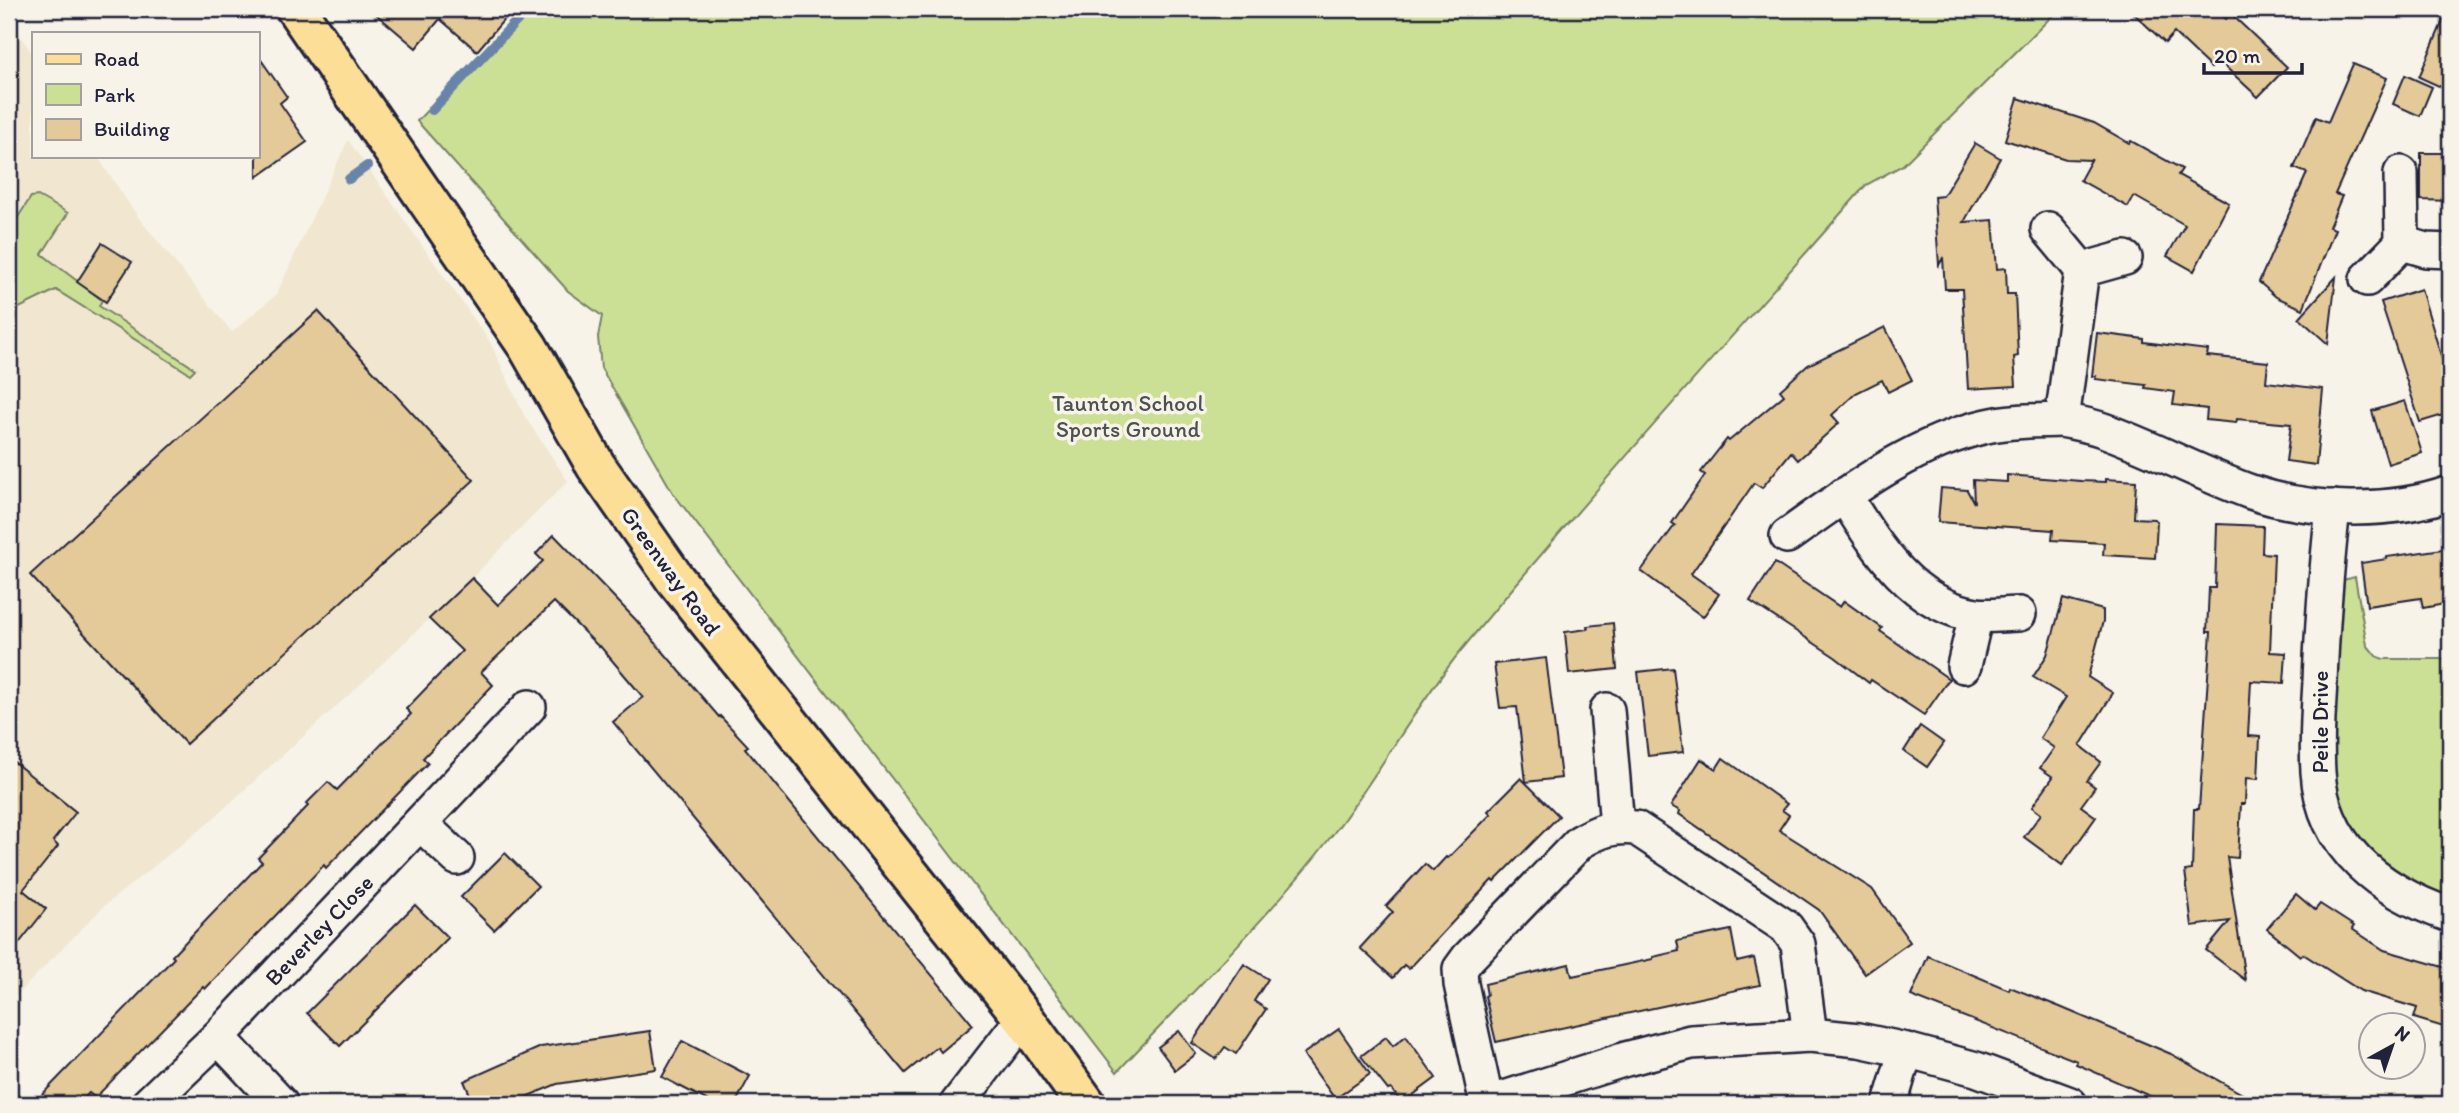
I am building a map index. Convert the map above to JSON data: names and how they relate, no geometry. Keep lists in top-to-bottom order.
{
  "streets": {
    "main road": ["Greenway Road"],
    "street": ["Peile Drive", "Beverley Close"]
  },
  "parks": ["Taunton School Sports Ground"],
  "legend": ["Road", "Park", "Building"],
  "scale_bar": "20 m",
  "north": "top right"
}
